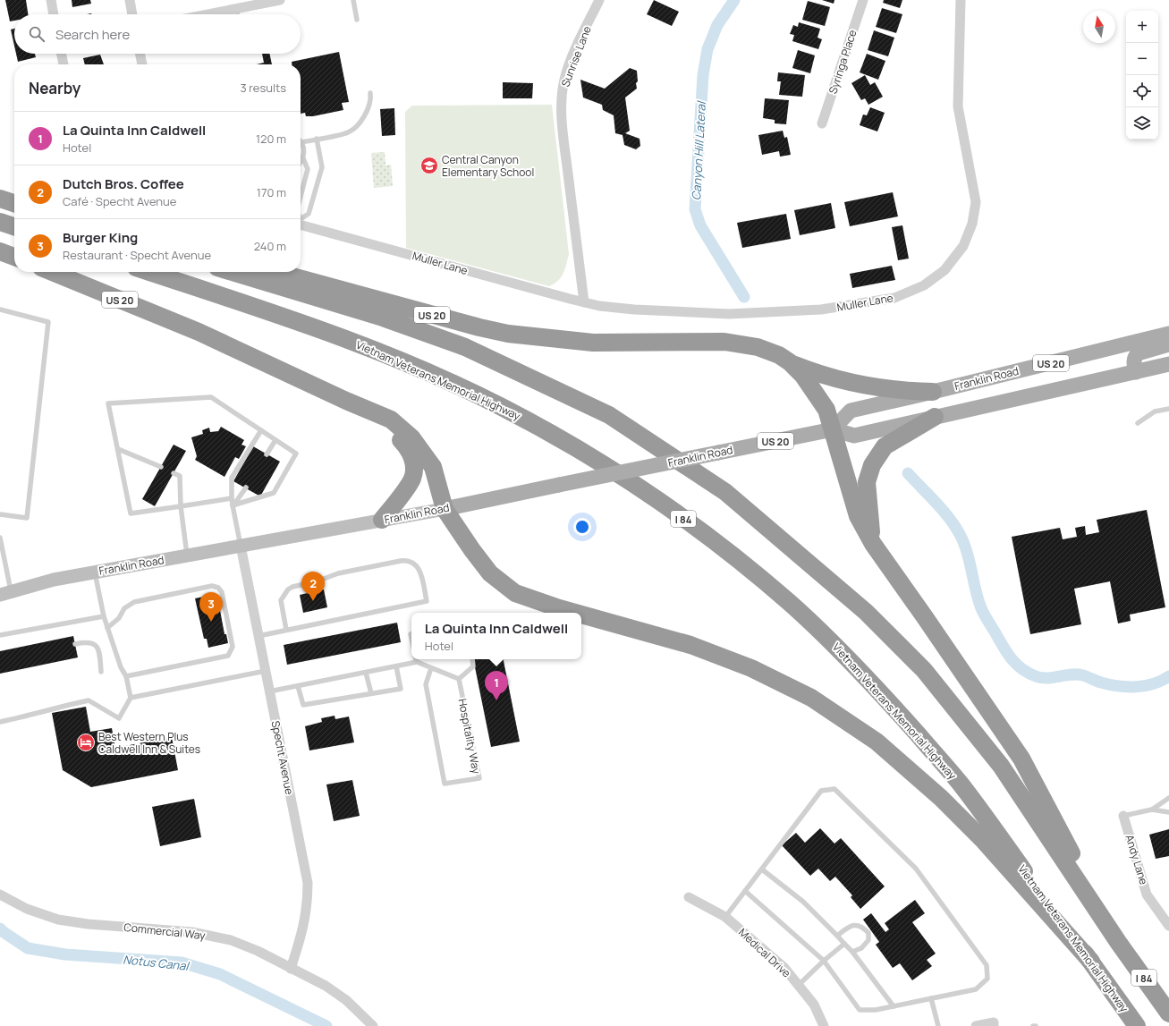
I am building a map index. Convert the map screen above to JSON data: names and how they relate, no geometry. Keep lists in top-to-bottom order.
{
  "streets": {
    "highway": ["US 20", "Vietnam Veterans Memorial Highway", "I 84"],
    "main road": ["Franklin Road"],
    "street": [
      "Sunrise Lane",
      "Syringa Place",
      "Muller Lane",
      "Specht Avenue",
      "Andy Lane",
      "Commercial Way",
      "Medical Drive"
    ],
    "lane": ["Hospitality Way"]
  },
  "crossings": [
    ["Sunrise Lane", "Muller Lane"],
    ["US 20", "Franklin Road"],
    ["Franklin Road", "Specht Avenue"],
    ["Specht Avenue", "Commercial Way"]
  ],
  "water": ["Canyon Hill Lateral", "Notus Canal"],
  "places": {
    "school or university": ["Central Canyon Elementary School"],
    "hotel": ["Best Western Plus Caldwell Inn & Suites"]
  },
  "north": "top",
  "page": {
    "map_buttons": ["+", "−"],
    "search": "Search here",
    "heading": ["Nearby", "3 results"],
    "list": [
      {
        "mark": "1",
        "name": "La Quinta Inn Caldwell",
        "note": "Hotel",
        "value": "120 m"
      },
      {
        "mark": "2",
        "name": "Dutch Bros. Coffee",
        "note": "Café · Specht Avenue",
        "value": "170 m"
      },
      {
        "mark": "3",
        "name": "Burger King",
        "note": "Restaurant · Specht Avenue",
        "value": "240 m"
      }
    ],
    "pins": ["2", "3", "1"],
    "popup": ["La Quinta Inn Caldwell", "Hotel"]
  }
}
